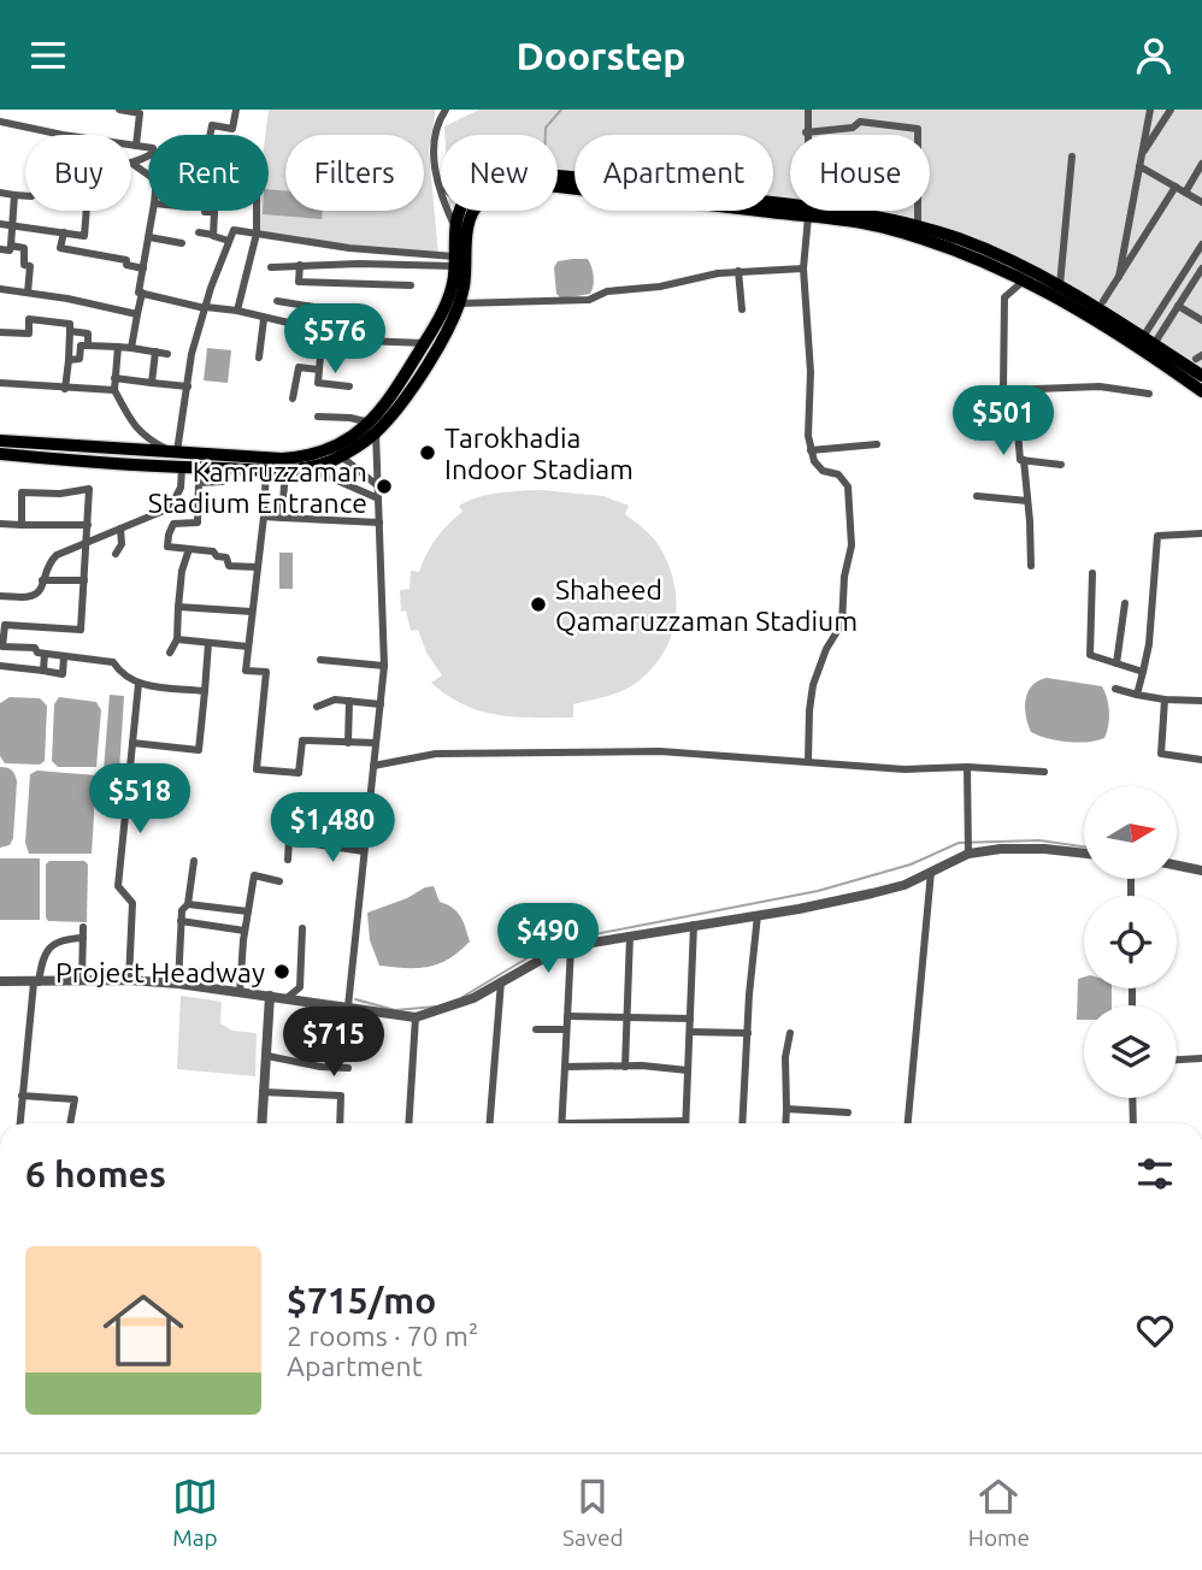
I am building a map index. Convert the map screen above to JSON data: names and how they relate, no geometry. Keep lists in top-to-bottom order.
{
  "places": [
    "Tarokhadia Indoor Stadiam",
    "Kamruzzaman Stadium Entrance",
    "Shaheed Qamaruzzaman Stadium",
    "Project Headway"
  ],
  "north": "right",
  "page": {
    "header": "Doorstep",
    "chip": [
      "Buy",
      "Rent",
      "Filters",
      "New",
      "Apartment",
      "House"
    ],
    "price": [
      "$576",
      "$501",
      "$518",
      "$1,480",
      "$490",
      "$715"
    ],
    "heading": "6 homes",
    "list": [
      {
        "name": "$715/mo",
        "note": "2 rooms · 70 m² · Apartment"
      }
    ],
    "tabs": ["Map", "Saved", "Home"]
  }
}
